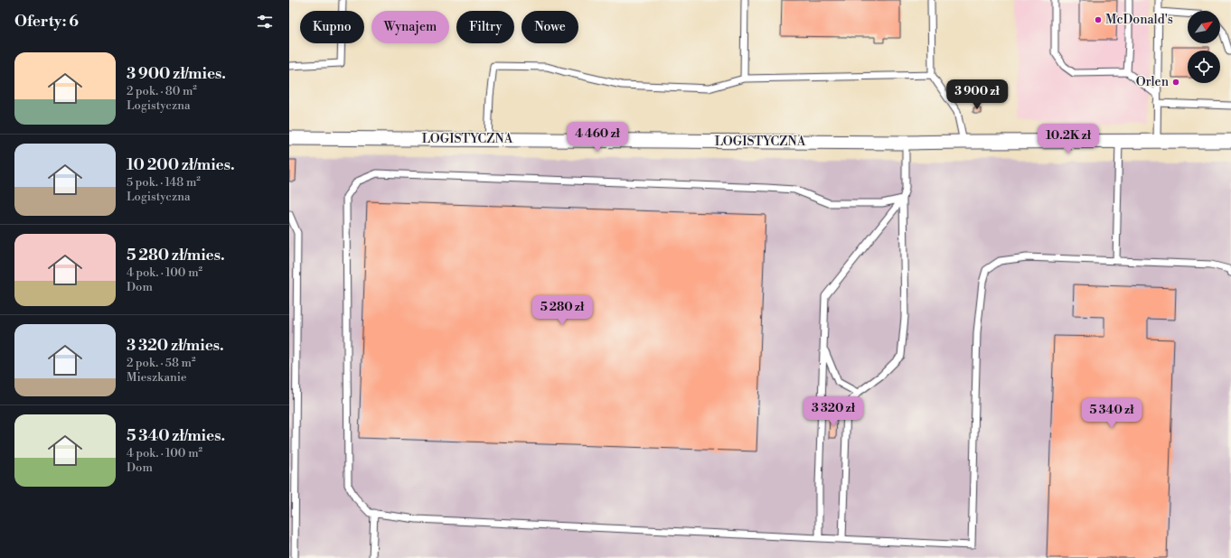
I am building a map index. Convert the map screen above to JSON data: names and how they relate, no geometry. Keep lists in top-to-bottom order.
{
  "streets": {
    "street": ["LOGISTYCZNA"]
  },
  "places": ["McDonald's", "Orlen"],
  "north": "top right",
  "page": {
    "heading": "Oferty: 6",
    "chip": [
      "Kupno",
      "Wynajem",
      "Filtry",
      "Nowe"
    ],
    "list": [
      {
        "name": "3 900 zł/mies.",
        "note": "2 pok. · 80 m² · Logistyczna"
      },
      {
        "name": "10 200 zł/mies.",
        "note": "5 pok. · 148 m² · Logistyczna"
      },
      {
        "name": "5 280 zł/mies.",
        "note": "4 pok. · 100 m² · Dom"
      },
      {
        "name": "3 320 zł/mies.",
        "note": "2 pok. · 58 m² · Mieszkanie"
      },
      {
        "name": "5 340 zł/mies.",
        "note": "4 pok. · 100 m² · Dom"
      }
    ],
    "price": [
      "3 900 zł",
      "4 460 zł",
      "10.2K zł",
      "5 280 zł",
      "3 320 zł",
      "5 340 zł"
    ]
  }
}
